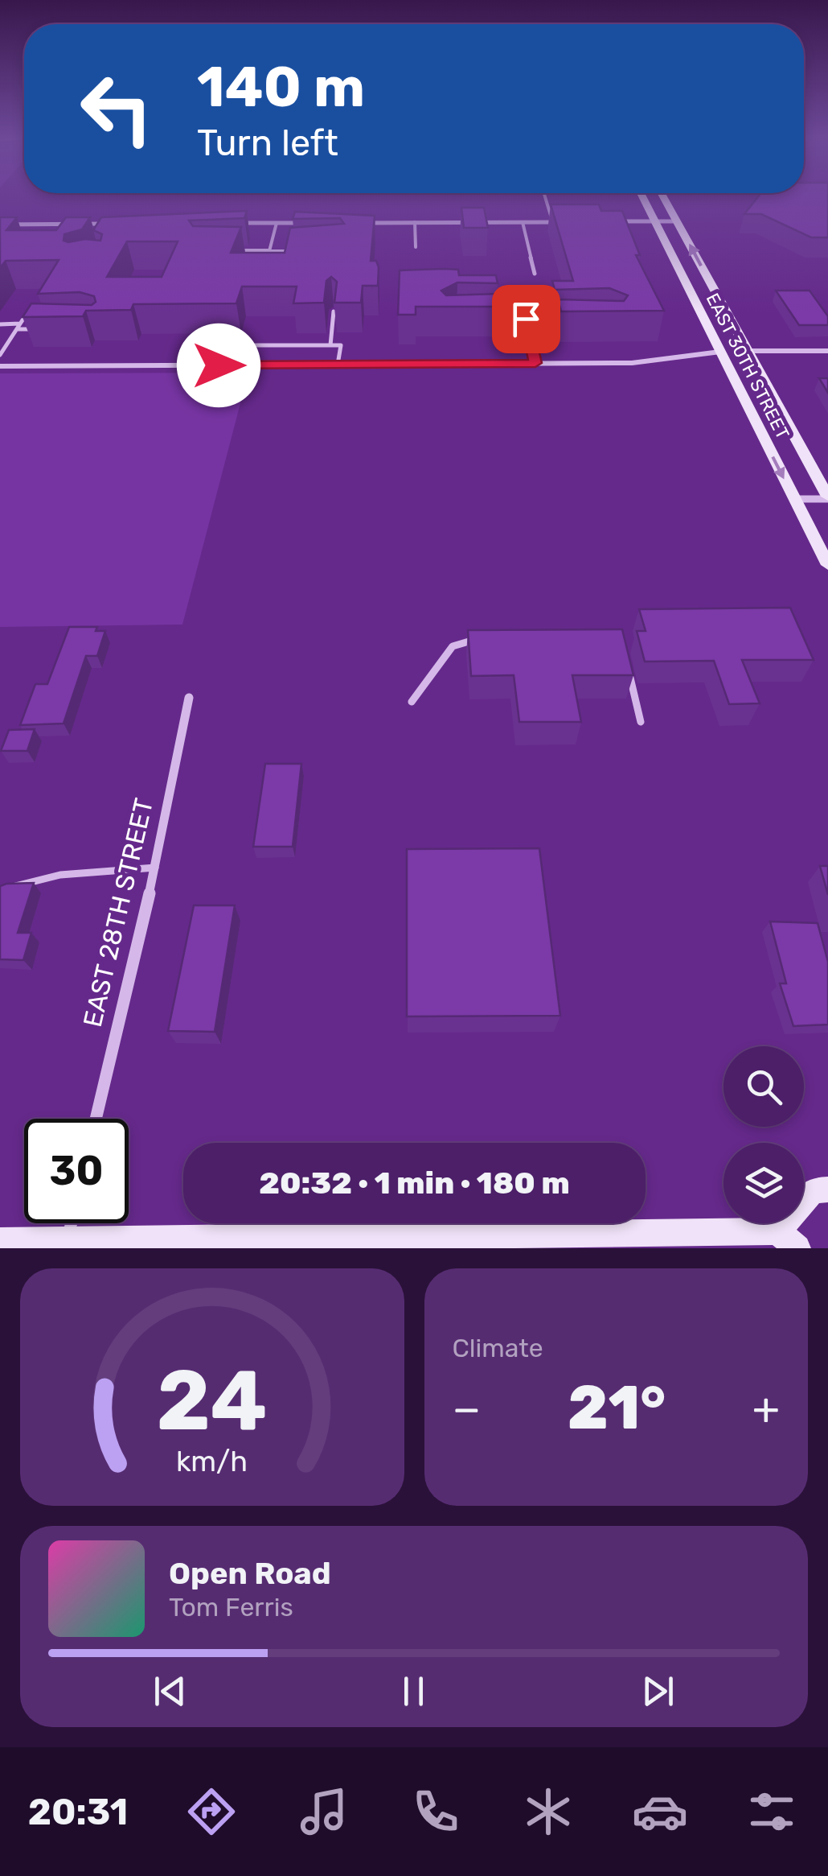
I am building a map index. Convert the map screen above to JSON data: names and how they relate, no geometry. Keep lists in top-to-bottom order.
{
  "streets": {
    "main road": ["EAST 30TH STREET"],
    "street": ["EAST 28TH STREET"]
  },
  "page": {
    "turn": ["140 m", "Turn left"],
    "limit": "30",
    "trip": "20:32 · 1 min · 180 m",
    "tile": "Climate",
    "heat": ["−", "21°", "+"],
    "song": ["Open Road", "Tom Ferris"],
    "tabs": "20:31",
    "gauge": ["24", "km/h"]
  }
}
